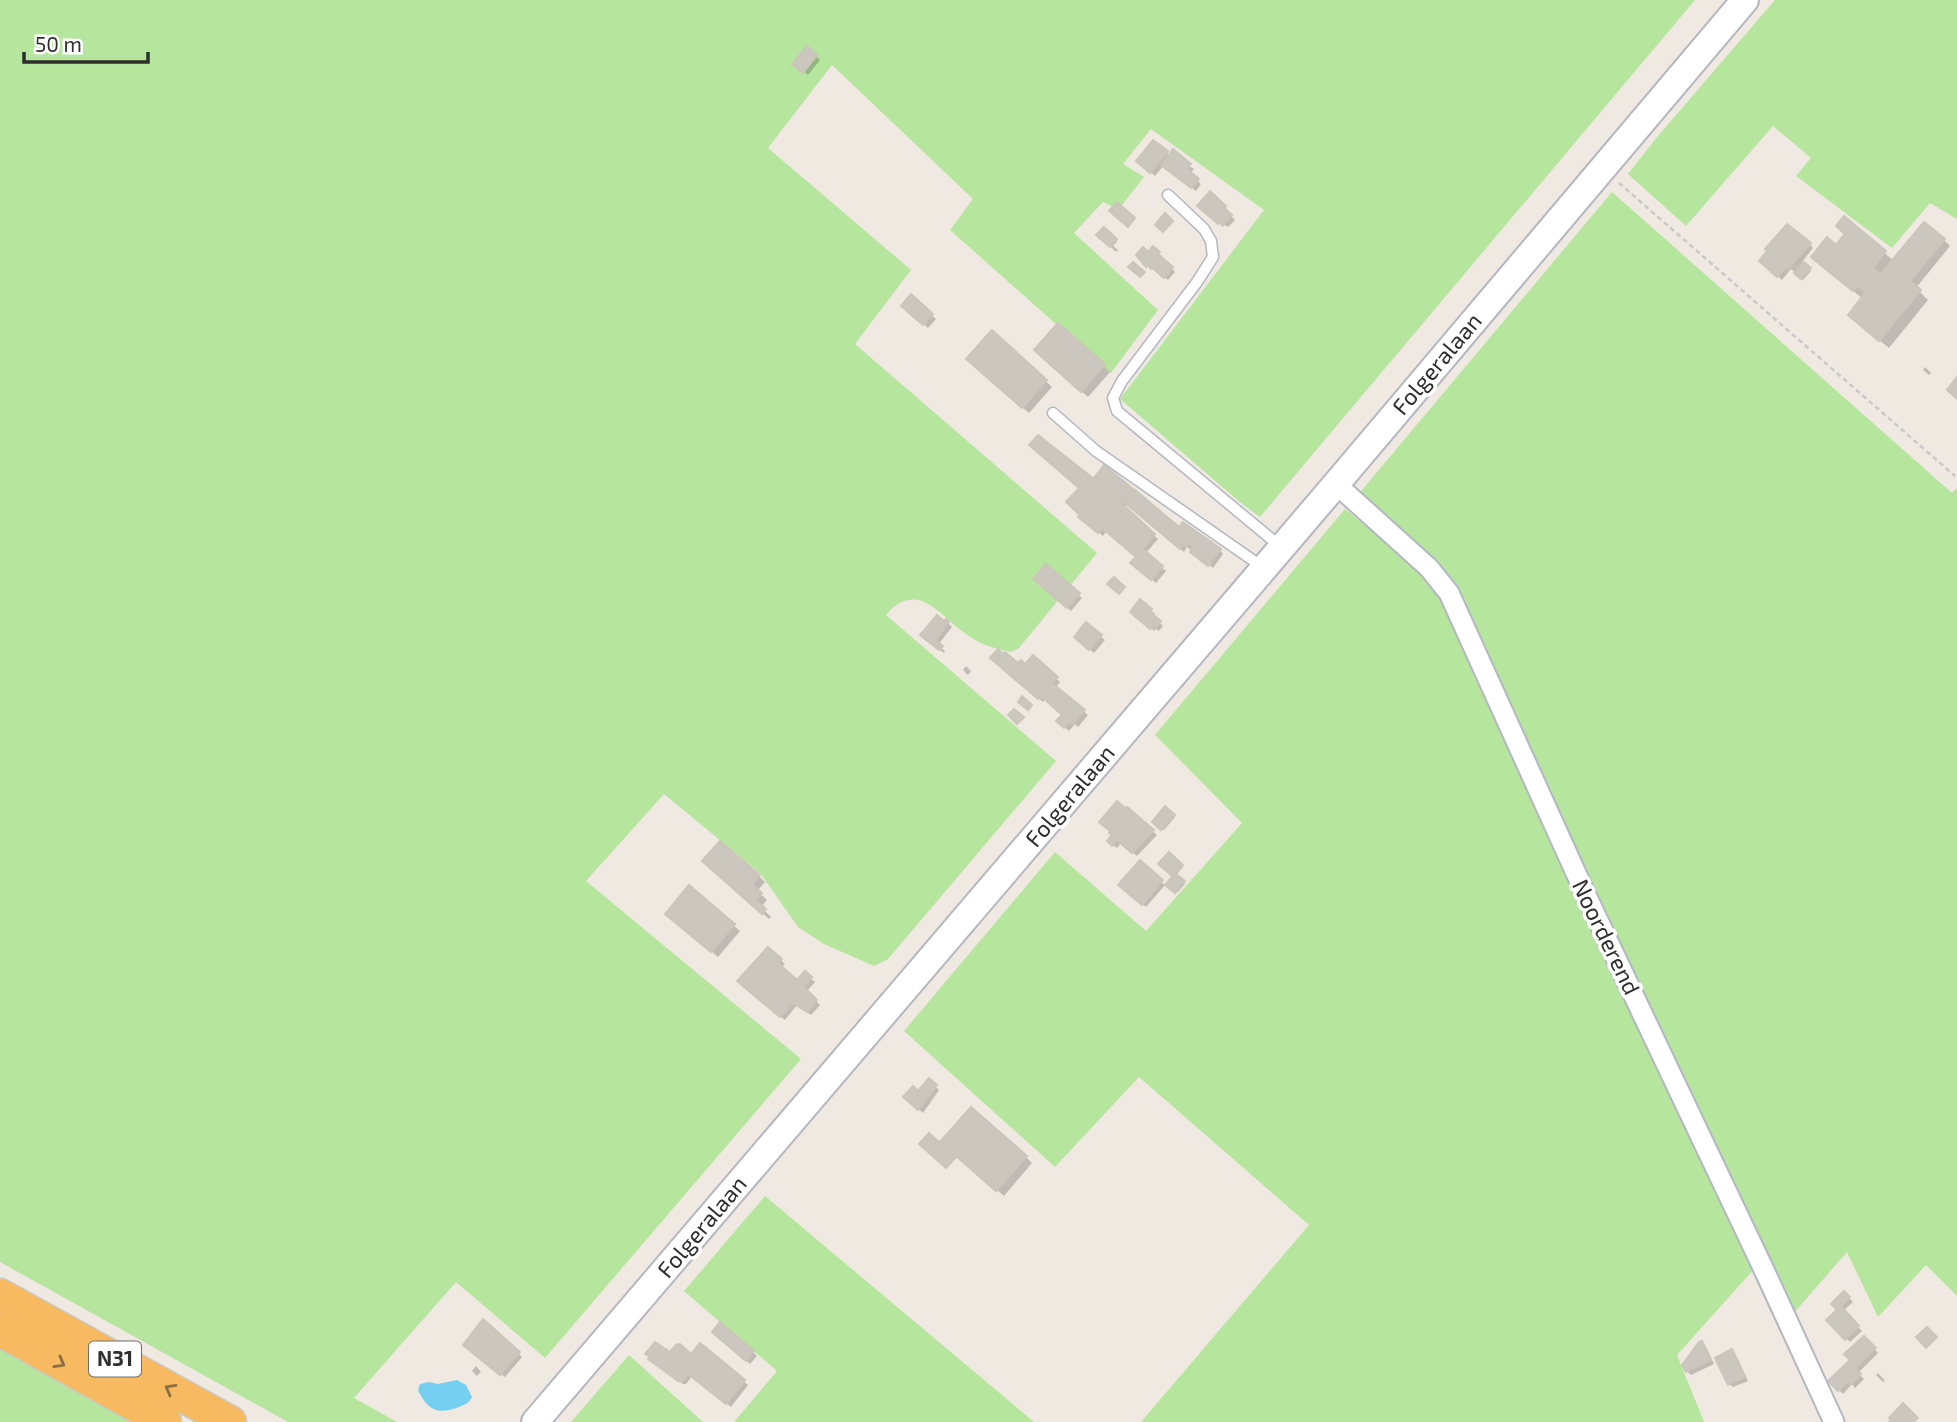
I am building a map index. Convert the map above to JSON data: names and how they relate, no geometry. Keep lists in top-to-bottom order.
{
  "streets": {
    "highway": ["N31"],
    "main road": ["Folgeralaan"],
    "street": ["Noorderend"]
  },
  "crossings": [
    ["Folgeralaan", "Noorderend"]
  ],
  "scale_bar": "50 m"
}
